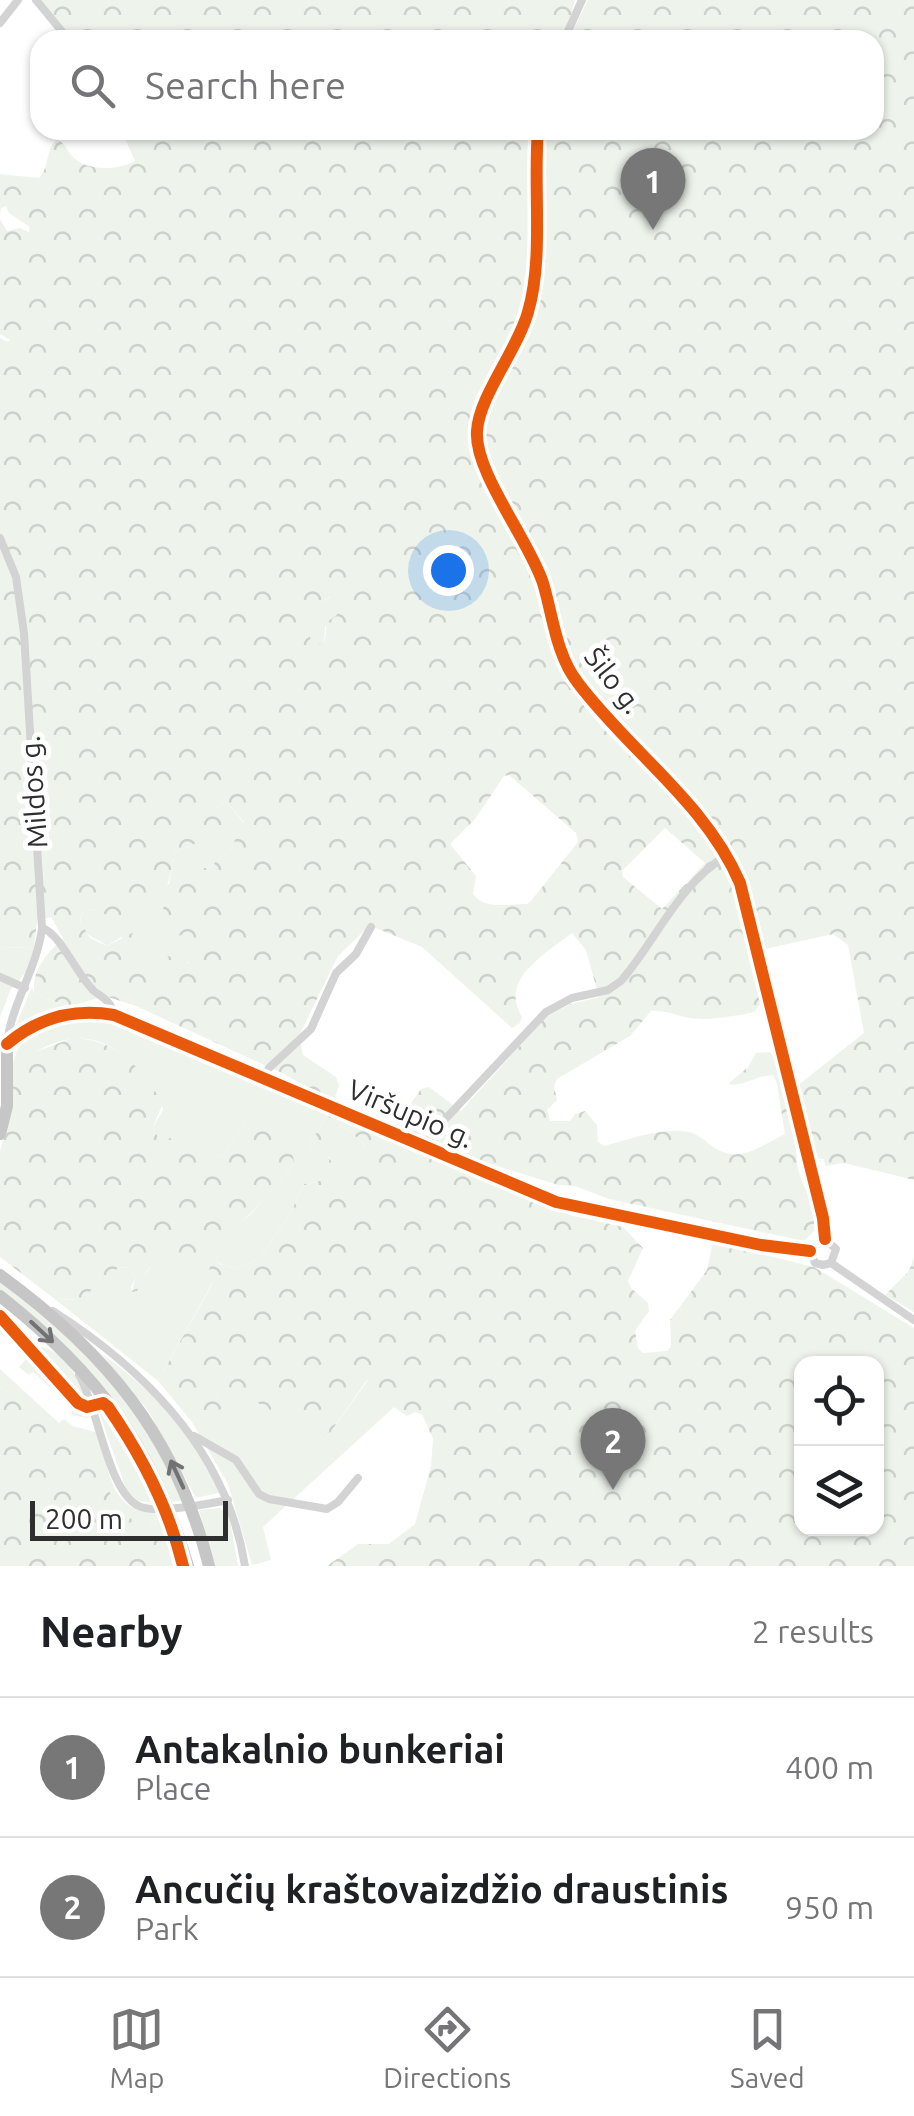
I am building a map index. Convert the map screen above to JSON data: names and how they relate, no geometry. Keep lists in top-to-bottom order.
{
  "streets": {
    "street": ["Šilo g.", "Mildos g.", "Viršupio g."]
  },
  "crossings": [
    ["Šilo g.", "Viršupio g."],
    ["Mildos g.", "Viršupio g."]
  ],
  "scale_bar": "200 m",
  "page": {
    "search": "Search here",
    "pins": ["1", "2"],
    "scale": "200 m",
    "heading": ["Nearby", "2 results"],
    "list": [
      {
        "mark": "1",
        "name": "Antakalnio bunkeriai",
        "note": "Place",
        "value": "400 m"
      },
      {
        "mark": "2",
        "name": "Ancučių kraštovaizdžio draustinis",
        "note": "Park",
        "value": "950 m"
      }
    ],
    "nav": ["Map", "Directions", "Saved"]
  }
}
